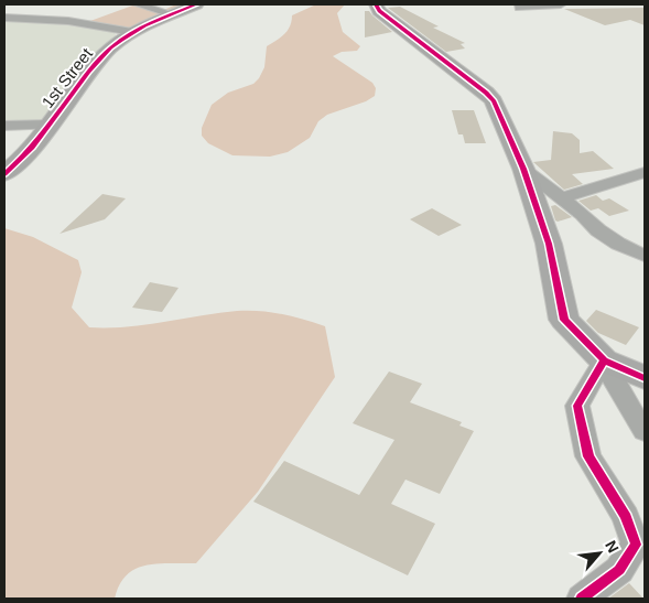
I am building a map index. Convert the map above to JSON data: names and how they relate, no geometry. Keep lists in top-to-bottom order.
{
  "streets": {
    "street": ["1st Street"]
  },
  "north": "top right"
}
